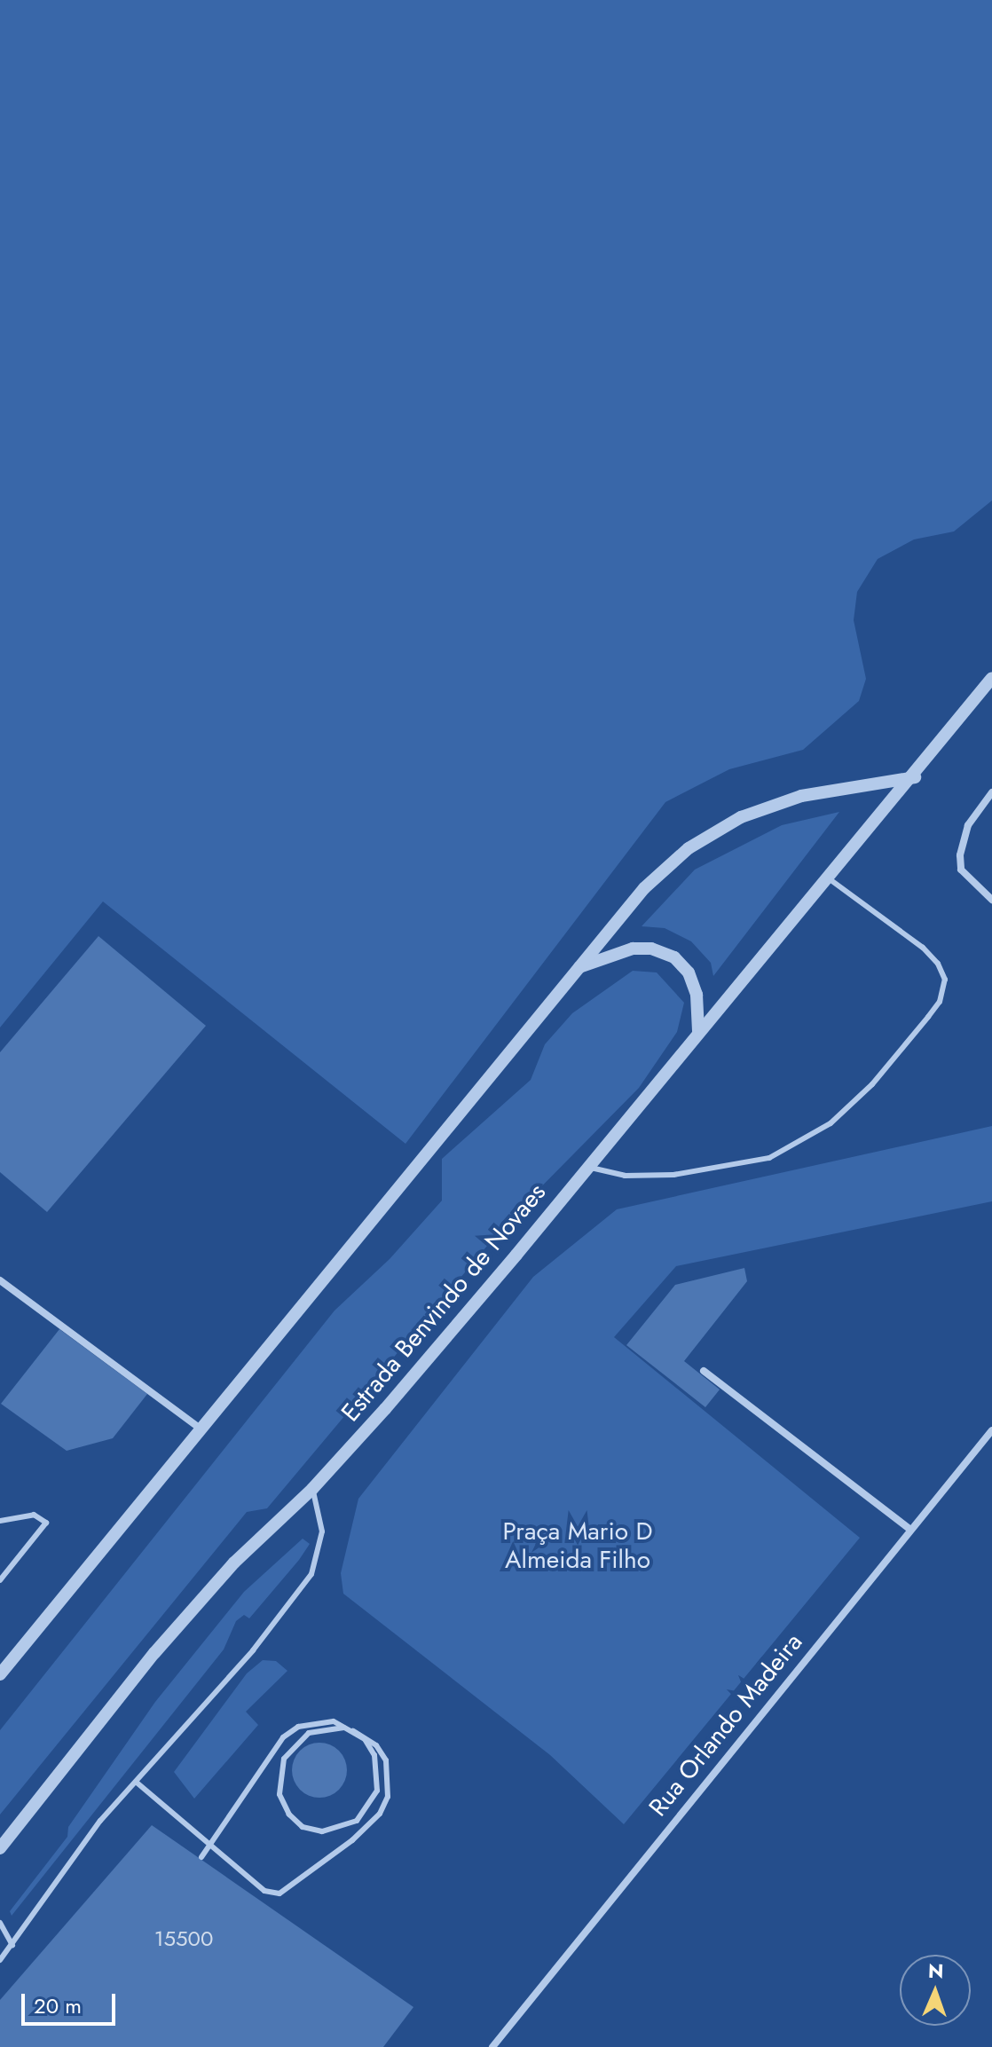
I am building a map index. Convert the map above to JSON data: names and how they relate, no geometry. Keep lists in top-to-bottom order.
{
  "streets": {
    "street": ["Estrada Benvindo de Novaes", "Rua Orlando Madeira"]
  },
  "parks": ["Praça Mario D Almeida Filho"],
  "house_numbers": ["15500"],
  "scale_bar": "20 m",
  "north": "top"
}
